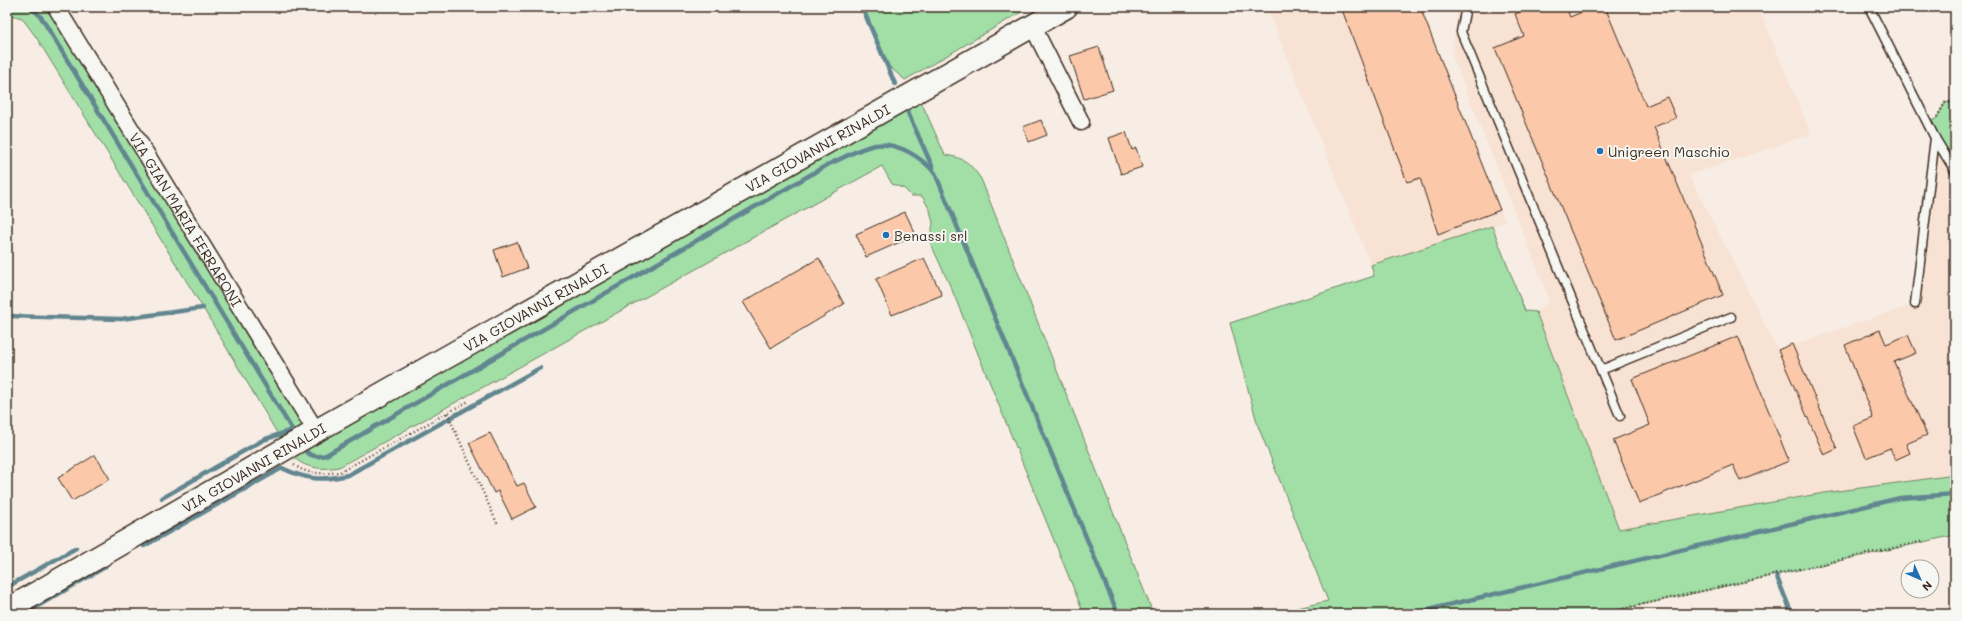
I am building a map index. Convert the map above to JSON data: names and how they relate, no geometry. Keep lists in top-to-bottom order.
{
  "streets": {
    "street": ["VIA GIOVANNI RINALDI", "VIA GIAN MARIA FERRARONI"]
  },
  "crossings": [
    ["VIA GIOVANNI RINALDI", "VIA GIAN MARIA FERRARONI"]
  ],
  "places": ["Unigreen Maschio", "Benassi srl"],
  "north": "bottom right"
}
